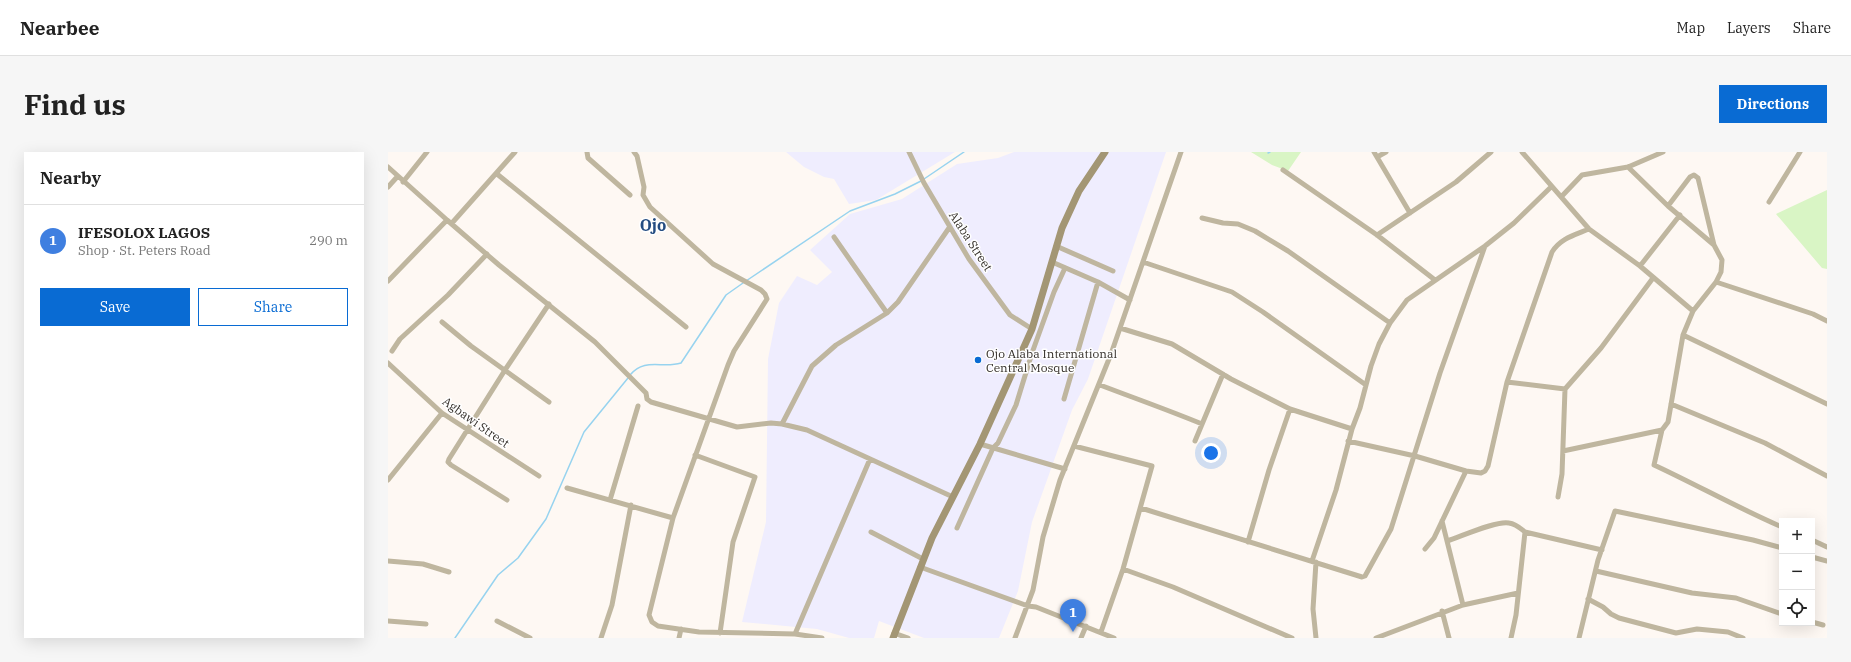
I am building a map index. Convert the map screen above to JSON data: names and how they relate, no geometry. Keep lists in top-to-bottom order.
{
  "streets": {
    "street": ["Alaba Street", "Agbawi Street"]
  },
  "districts": ["Ojo"],
  "places": ["Ojo Alaba International Central Mosque"],
  "page": {
    "header": "Nearbee",
    "nav": ["Map", "Layers", "Share"],
    "buttons": [
      "Directions",
      ["Save", "Share"]
    ],
    "title": "Find us",
    "heading": "Nearby",
    "list": [
      {
        "mark": "1",
        "name": "IFESOLOX LAGOS",
        "note": "Shop · St. Peters Road",
        "value": "290 m"
      }
    ],
    "map_buttons": ["+", "−"],
    "pins": "1"
  }
}
